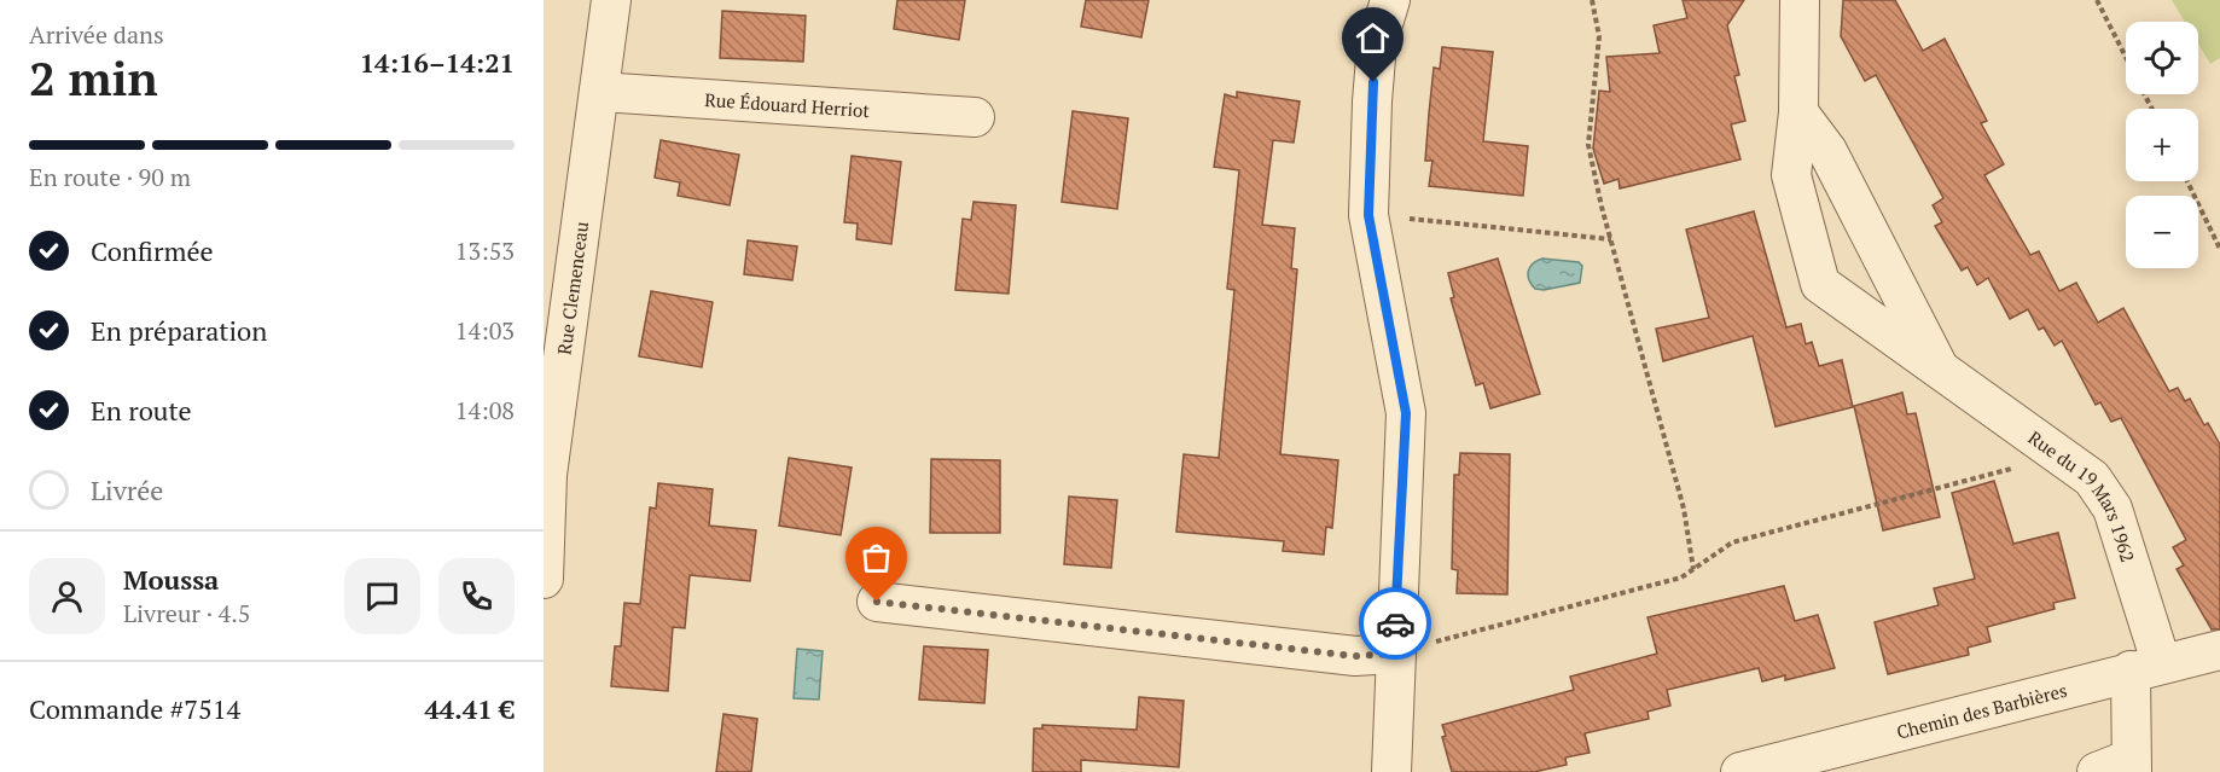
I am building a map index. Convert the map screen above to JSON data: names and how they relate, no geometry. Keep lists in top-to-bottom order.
{
  "streets": {
    "street": [
      "Rue Édouard Herriot",
      "Rue Clemenceau",
      "Rue du 19 Mars 1962",
      "Chemin des Barbières"
    ]
  },
  "crossings": [
    ["Rue Édouard Herriot", "Rue Clemenceau"],
    ["Rue du 19 Mars 1962", "Chemin des Barbières"]
  ],
  "page": {
    "heading": ["2 min", "Arrivée dans", "14:16–14:21"],
    "panel": [
      "Moussa",
      "Livreur · 4.5",
      "Commande #7514",
      "44.41 €"
    ],
    "map_buttons": ["+", "−"],
    "bar": "En route · 90 m",
    "list": [
      ["Confirmée", "13:53"],
      ["En préparation", "14:03"],
      ["En route", "14:08"],
      "Livrée"
    ]
  }
}
